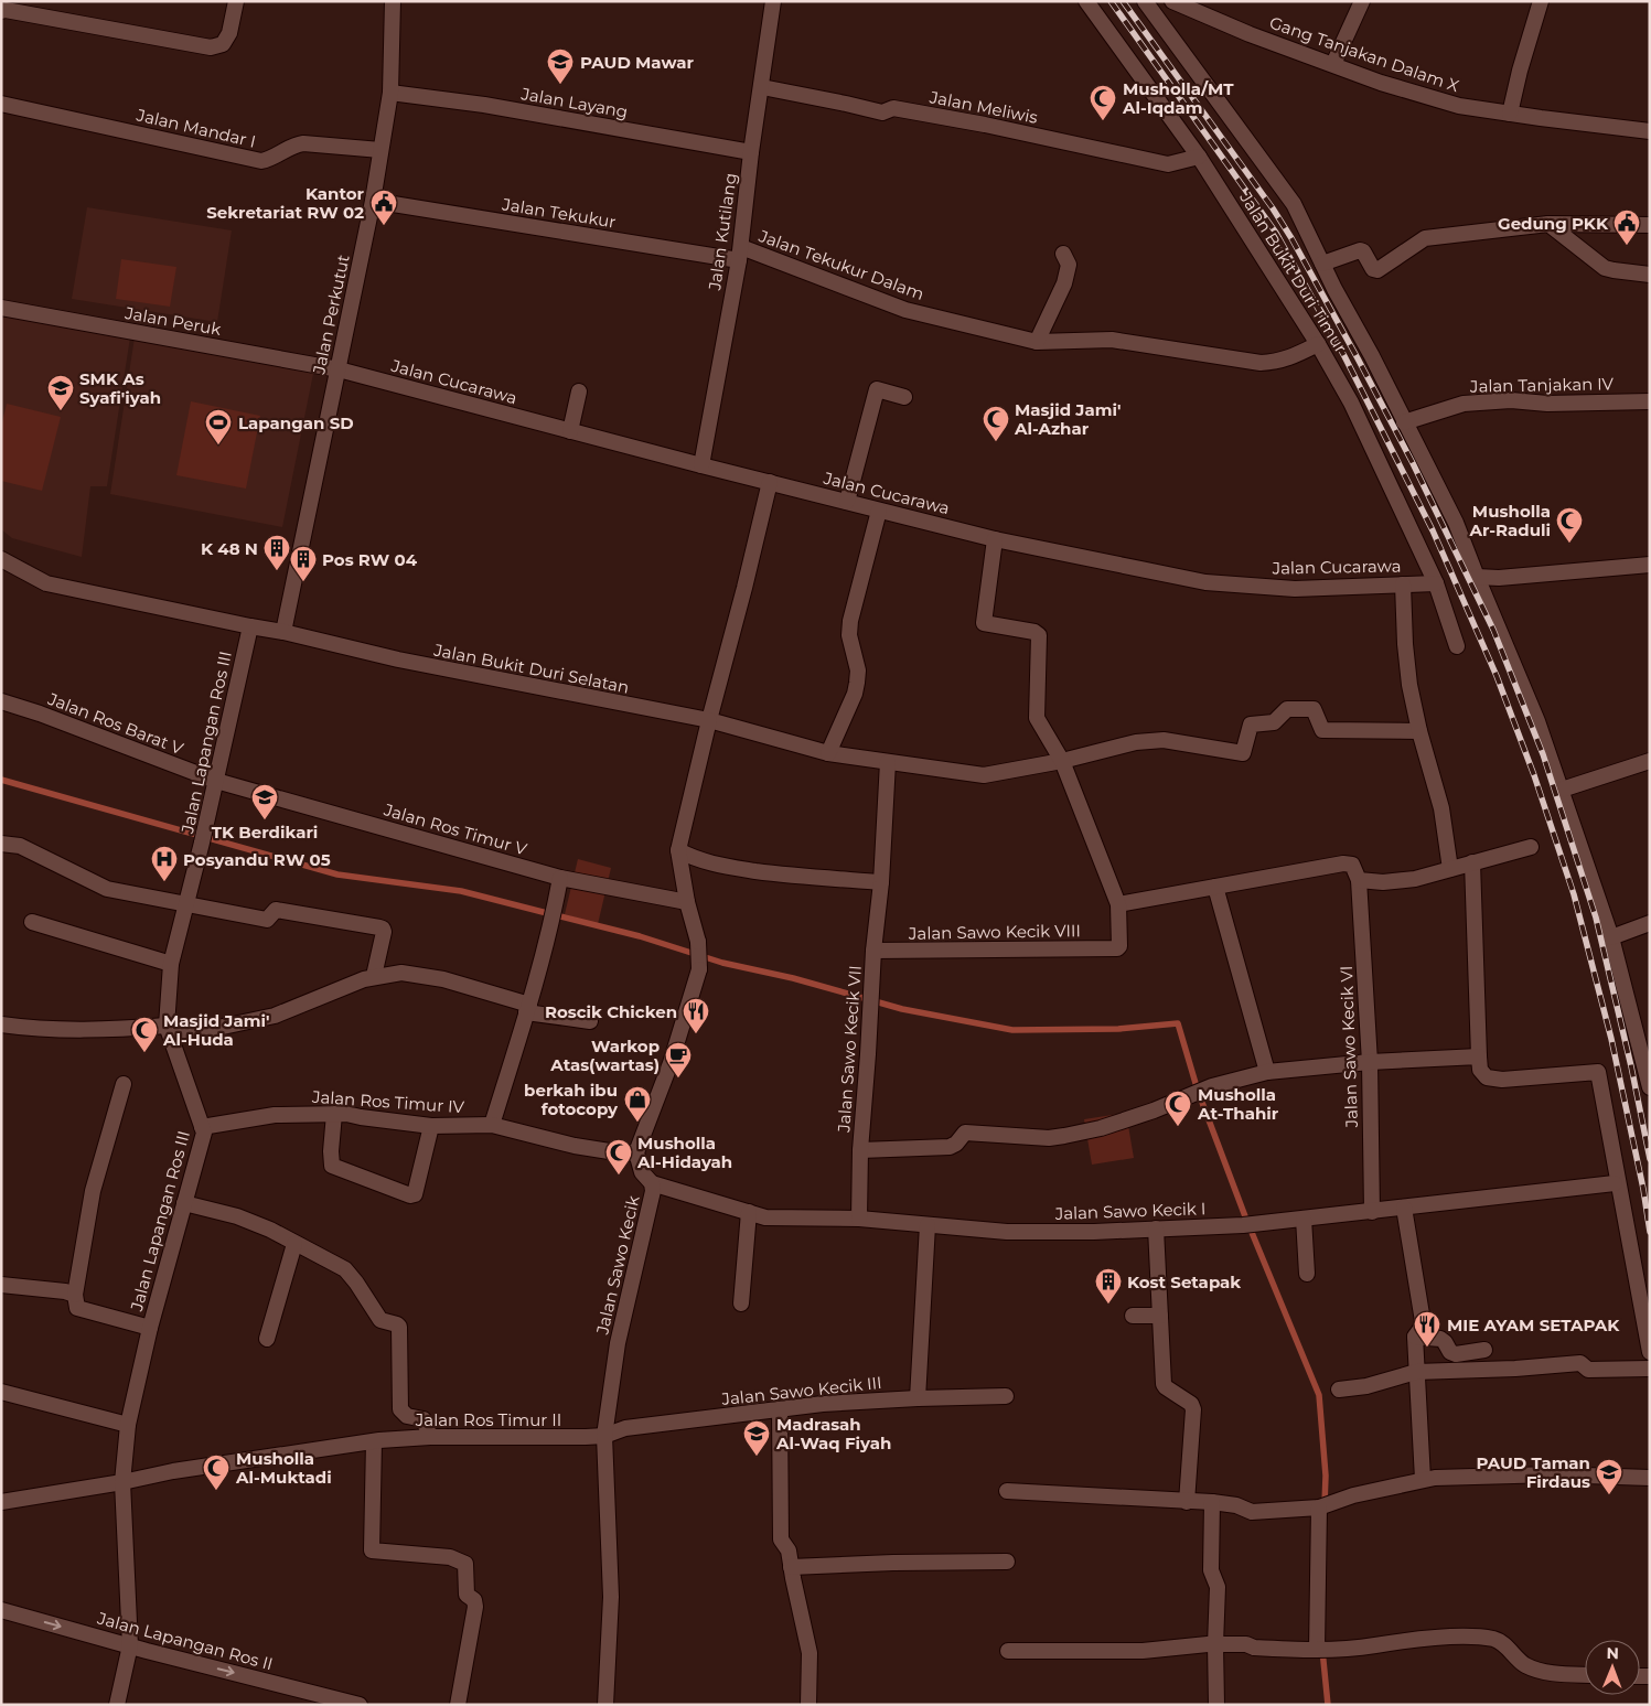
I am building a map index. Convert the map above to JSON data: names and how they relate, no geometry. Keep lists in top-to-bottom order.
{
  "streets": {
    "street": [
      "Gang Tanjakan Dalam X",
      "Jalan Layang",
      "Jalan Meliwis",
      "Jalan Mandar I",
      "Jalan Tekukur",
      "Jalan Kutilang",
      "Jalan Tekukur Dalam",
      "Jalan Bukit Duri Timur",
      "Jalan Perkutut",
      "Jalan Peruk",
      "Jalan Cucarawa",
      "Jalan Tanjakan IV",
      "Jalan Bukit Duri Selatan",
      "Jalan Ros Barat V",
      "Jalan Lapangan Ros III",
      "Jalan Ros Timur V",
      "Jalan Sawo Kecik VIII",
      "Jalan Sawo Kecik VI",
      "Jalan Sawo Kecik VII",
      "Jalan Ros Timur IV",
      "Jalan Sawo Kecik I",
      "Jalan Sawo Kecik",
      "Jalan Sawo Kecik III",
      "Jalan Ros Timur II",
      "Jalan Lapangan Ros II"
    ]
  },
  "crossings": [
    ["Jalan Layang", "Jalan Kutilang"],
    ["Jalan Layang", "Jalan Perkutut"],
    ["Jalan Meliwis", "Jalan Kutilang"],
    ["Jalan Meliwis", "Jalan Bukit Duri Timur"],
    ["Jalan Mandar I", "Jalan Perkutut"],
    ["Jalan Tekukur", "Jalan Kutilang"],
    ["Jalan Tekukur", "Jalan Tekukur Dalam"],
    ["Jalan Tekukur", "Jalan Perkutut"],
    ["Jalan Kutilang", "Jalan Tekukur Dalam"],
    ["Jalan Kutilang", "Jalan Cucarawa"],
    ["Jalan Tekukur Dalam", "Jalan Bukit Duri Timur"],
    ["Jalan Bukit Duri Timur", "Jalan Cucarawa"],
    ["Jalan Perkutut", "Jalan Peruk"],
    ["Jalan Perkutut", "Jalan Cucarawa"],
    ["Jalan Perkutut", "Jalan Bukit Duri Selatan"],
    ["Jalan Peruk", "Jalan Cucarawa"],
    ["Jalan Bukit Duri Selatan", "Jalan Lapangan Ros III"],
    ["Jalan Bukit Duri Selatan", "Jalan Sawo Kecik VII"],
    ["Jalan Ros Barat V", "Jalan Lapangan Ros III"],
    ["Jalan Ros Barat V", "Jalan Ros Timur V"],
    ["Jalan Lapangan Ros III", "Jalan Ros Timur V"],
    ["Jalan Lapangan Ros III", "Jalan Ros Timur IV"],
    ["Jalan Lapangan Ros III", "Jalan Ros Timur II"],
    ["Jalan Lapangan Ros III", "Jalan Lapangan Ros II"],
    ["Jalan Sawo Kecik VIII", "Jalan Sawo Kecik VII"],
    ["Jalan Sawo Kecik VI", "Jalan Sawo Kecik VII"],
    ["Jalan Sawo Kecik VI", "Jalan Sawo Kecik I"],
    ["Jalan Sawo Kecik VII", "Jalan Sawo Kecik I"],
    ["Jalan Ros Timur IV", "Jalan Sawo Kecik"],
    ["Jalan Sawo Kecik I", "Jalan Sawo Kecik"],
    ["Jalan Sawo Kecik", "Jalan Sawo Kecik III"],
    ["Jalan Sawo Kecik", "Jalan Ros Timur II"],
    ["Jalan Sawo Kecik III", "Jalan Ros Timur II"]
  ],
  "one_way": ["Jalan Lapangan Ros II"],
  "places": {
    "school or university": [
      "PAUD Mawar",
      "SMK As Syafi'iyah",
      "TK Berdikari",
      "Madrasah Al-Waq Fiyah",
      "PAUD Taman Firdaus"
    ],
    "mosque": [
      "Musholla/MT Al-Iqdam",
      "Masjid Jami' Al-Azhar",
      "Musholla Ar-Raduli",
      "Masjid Jami' Al-Huda",
      "Musholla At-Thahir",
      "Musholla Al-Hidayah",
      "Musholla Al-Muktadi"
    ],
    "public building": ["Kantor Sekretariat RW 02", "Gedung PKK"],
    "sports": ["Lapangan SD"],
    "building": ["K 48 N", "Pos RW 04", "Kost Setapak"],
    "hospital": ["Posyandu RW 05"],
    "restaurant": ["Roscik Chicken", "MIE AYAM SETAPAK"],
    "cafe": ["Warkop Atas(wartas)"],
    "shop": ["berkah ibu fotocopy"]
  },
  "north": "top"
}
